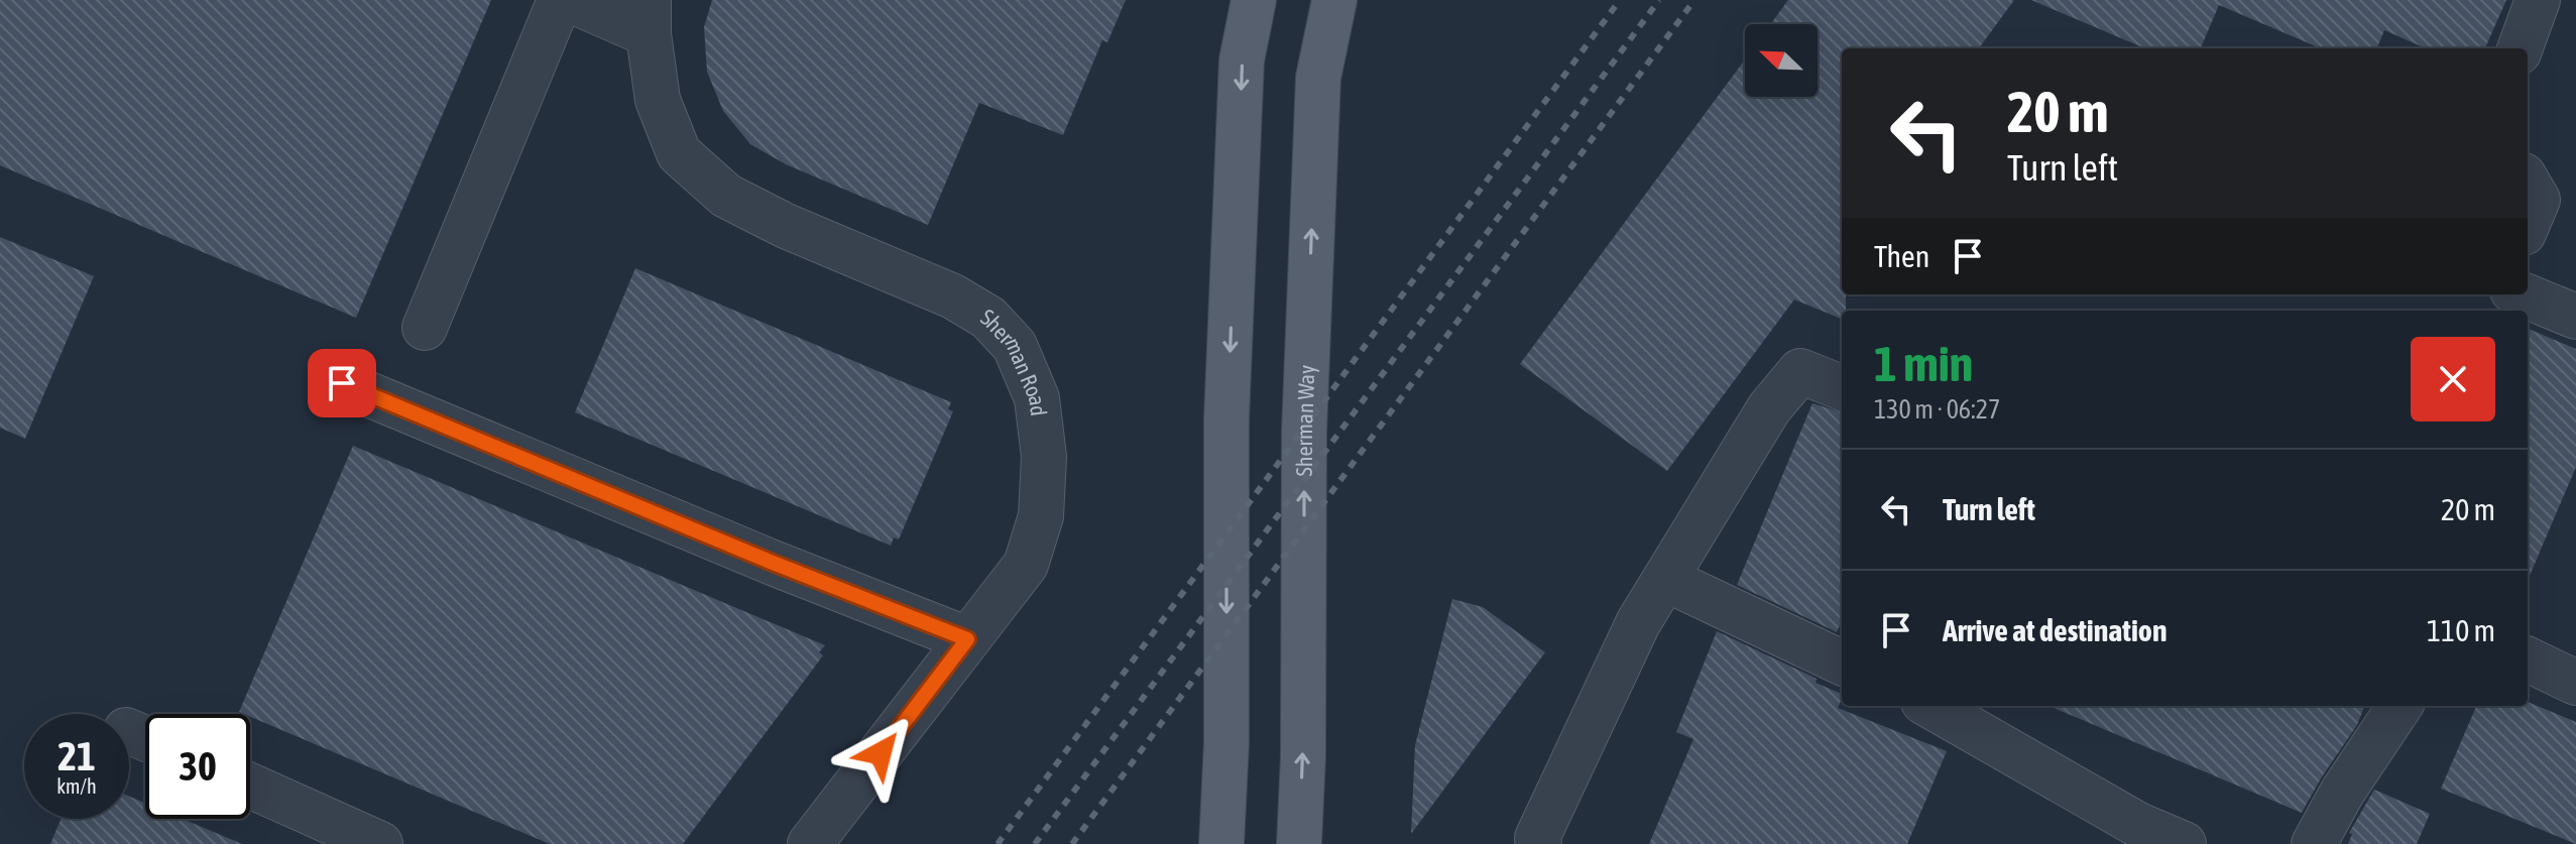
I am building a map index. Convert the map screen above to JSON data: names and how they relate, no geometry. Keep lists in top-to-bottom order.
{
  "streets": {
    "main road": ["Sherman Way"],
    "street": ["Sherman Road"]
  },
  "north": "top left",
  "page": {
    "turn": ["20 m", "Turn left"],
    "then": "Then",
    "heading": ["1 min", "130 m · 06:27"],
    "list": [
      {
        "name": "Turn left",
        "value": "20 m"
      },
      {
        "name": "Arrive at destination",
        "value": "110 m"
      }
    ],
    "speed": "21 km/h",
    "limit": "30"
  }
}
